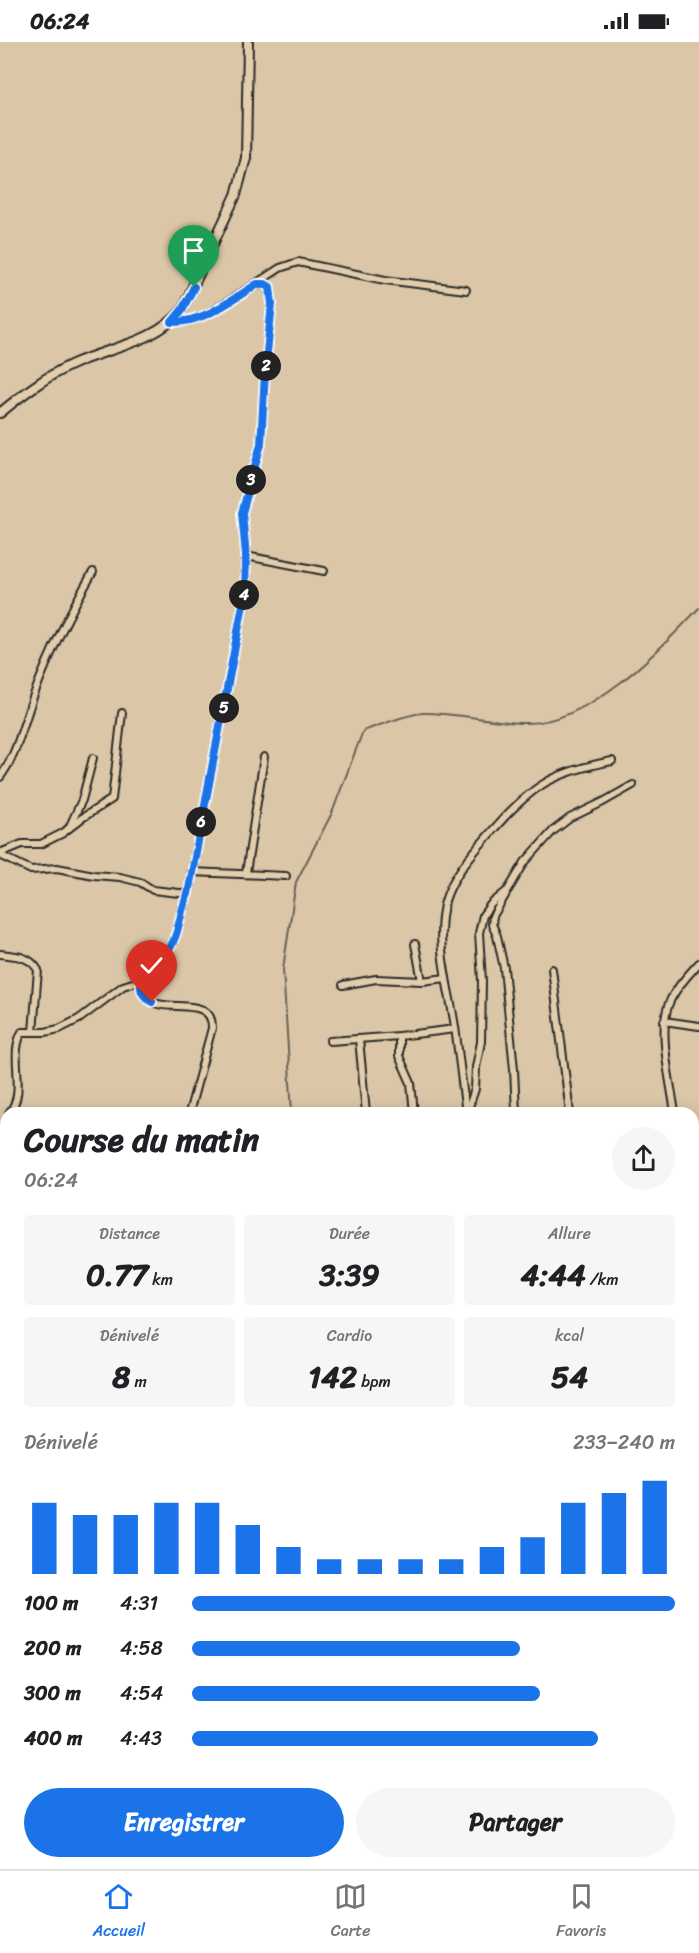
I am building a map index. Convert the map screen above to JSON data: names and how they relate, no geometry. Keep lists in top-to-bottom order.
{
  "page": {
    "status": "06:24",
    "pins": [
      "2",
      "3",
      "4",
      "5",
      "6"
    ],
    "heading": ["Course du matin", "06:24"],
    "stats": [
      ["Distance", "0.77 km"],
      ["Durée", "3:39"],
      ["Allure", "4:44 /km"],
      ["Dénivelé", "8 m"],
      ["Cardio", "142 bpm"],
      ["kcal", "54"]
    ],
    "chart": ["Dénivelé", "233–240 m"],
    "list": [
      {
        "name": "100 m",
        "note": "4:31"
      },
      {
        "name": "200 m",
        "note": "4:58"
      },
      {
        "name": "300 m",
        "note": "4:54"
      },
      {
        "name": "400 m",
        "note": "4:43"
      }
    ],
    "buttons": ["Enregistrer", "Partager"],
    "tabs": ["Accueil", "Carte", "Favoris"]
  }
}
